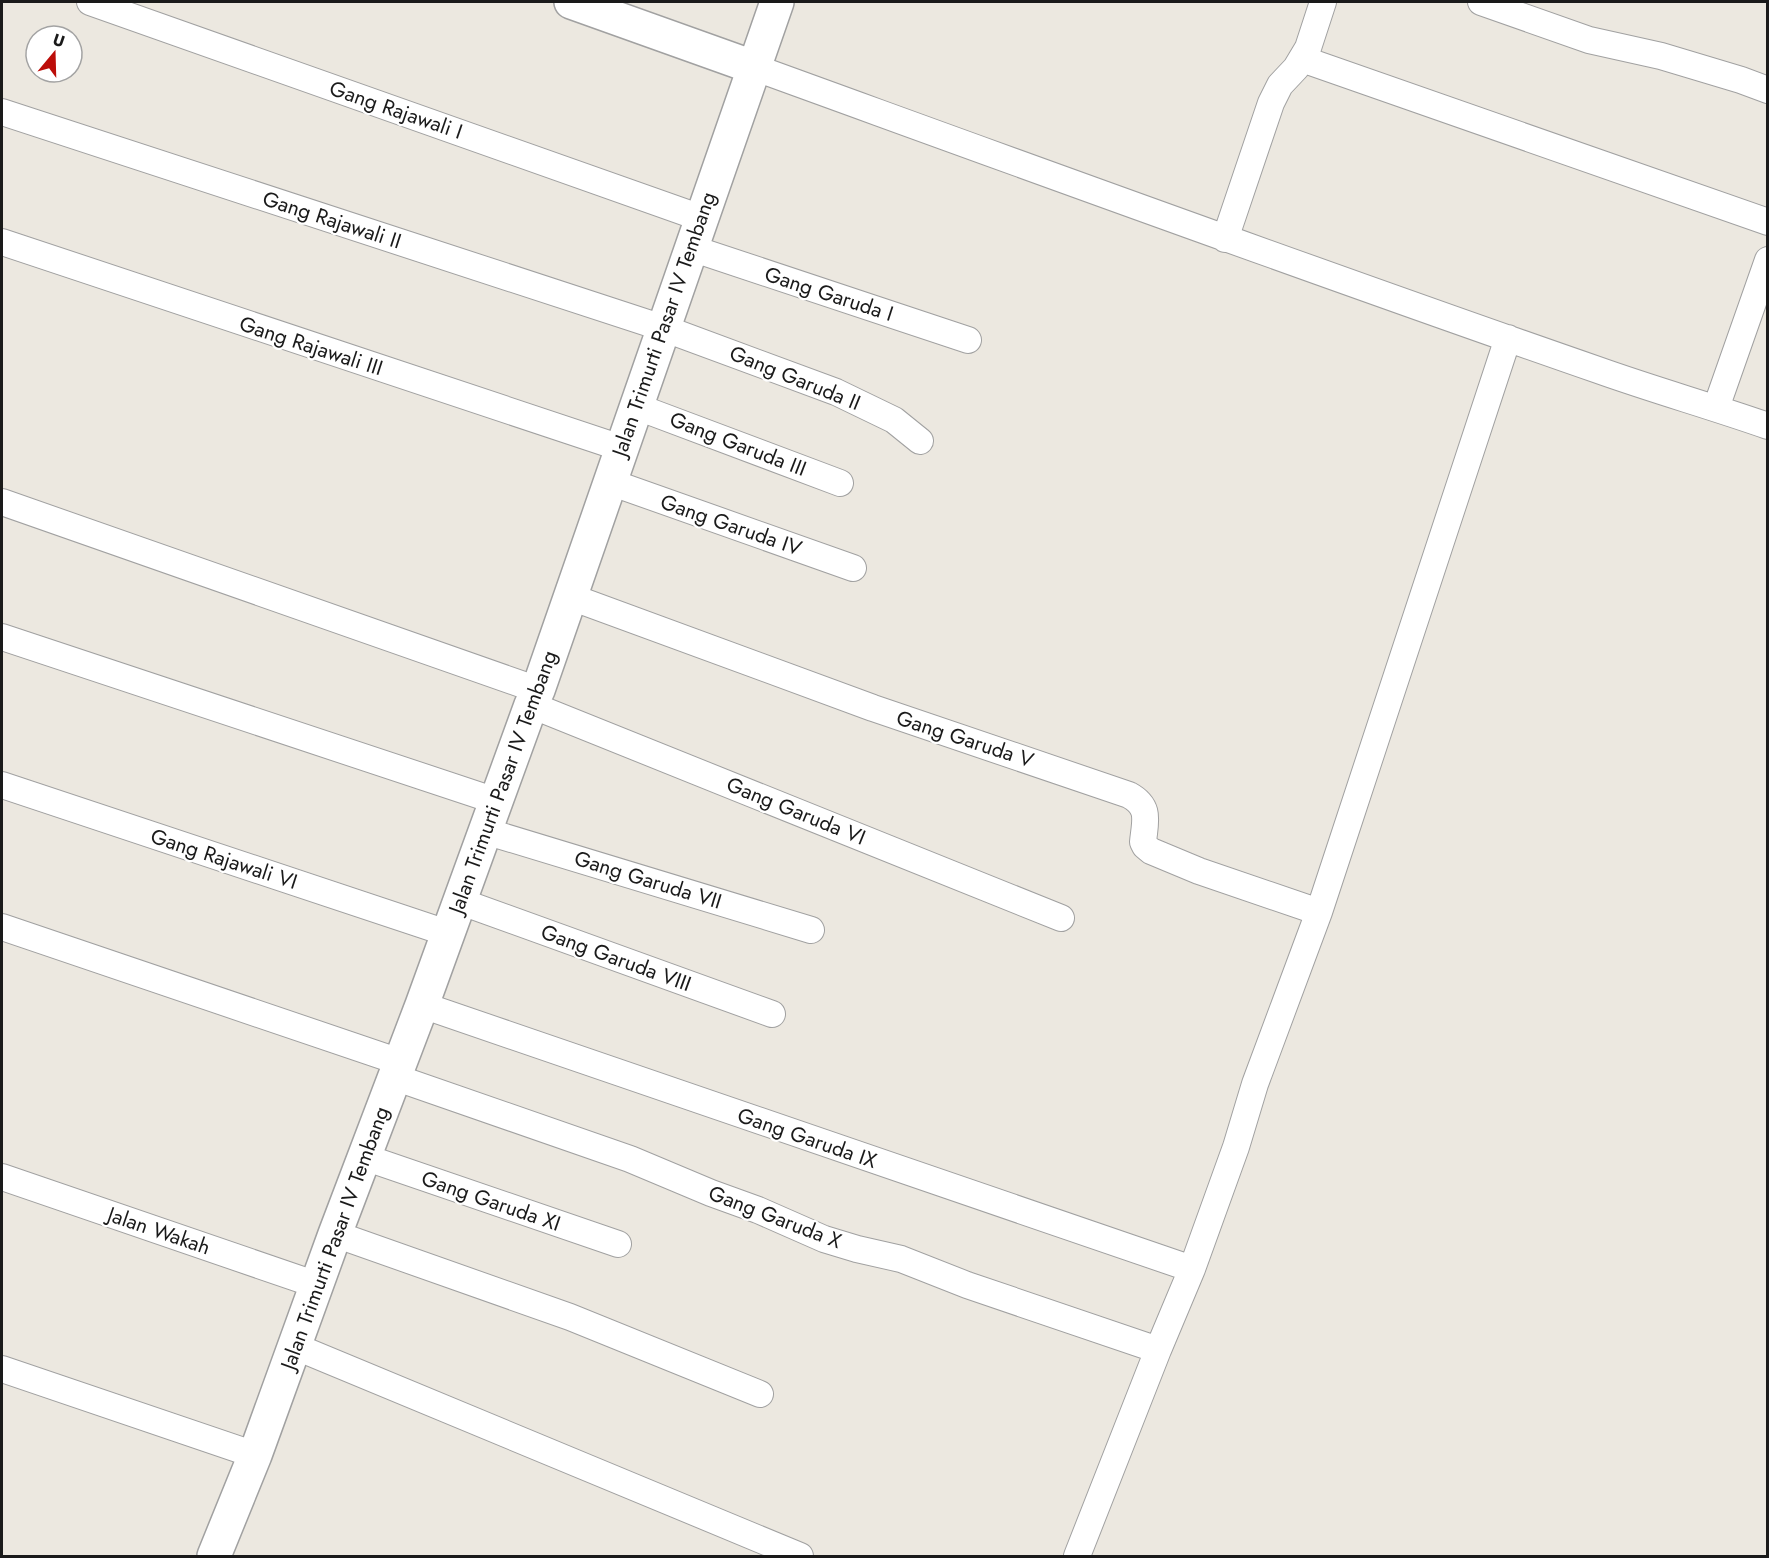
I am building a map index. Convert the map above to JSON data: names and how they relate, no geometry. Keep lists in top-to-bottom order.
{
  "streets": {
    "street": [
      "Gang Rajawali I",
      "Gang Rajawali II",
      "Gang Garuda I",
      "Jalan Trimurti Pasar IV Tembang",
      "Gang Rajawali III",
      "Gang Garuda II",
      "Gang Garuda III",
      "Gang Garuda IV",
      "Gang Garuda V",
      "Gang Garuda VI",
      "Gang Rajawali VI",
      "Gang Garuda VII",
      "Gang Garuda VIII",
      "Gang Garuda IX",
      "Gang Garuda XI",
      "Gang Garuda X",
      "Jalan Wakah"
    ]
  },
  "crossings": [
    ["Gang Rajawali I", "Jalan Trimurti Pasar IV Tembang"],
    ["Gang Rajawali II", "Jalan Trimurti Pasar IV Tembang"],
    ["Gang Rajawali II", "Gang Garuda II"],
    ["Gang Garuda I", "Jalan Trimurti Pasar IV Tembang"],
    ["Jalan Trimurti Pasar IV Tembang", "Gang Rajawali III"],
    ["Jalan Trimurti Pasar IV Tembang", "Gang Garuda II"],
    ["Jalan Trimurti Pasar IV Tembang", "Gang Garuda III"],
    ["Jalan Trimurti Pasar IV Tembang", "Gang Garuda IV"],
    ["Jalan Trimurti Pasar IV Tembang", "Gang Garuda V"],
    ["Jalan Trimurti Pasar IV Tembang", "Gang Garuda VI"],
    ["Jalan Trimurti Pasar IV Tembang", "Gang Rajawali VI"],
    ["Jalan Trimurti Pasar IV Tembang", "Gang Garuda VII"],
    ["Jalan Trimurti Pasar IV Tembang", "Gang Garuda VIII"],
    ["Jalan Trimurti Pasar IV Tembang", "Gang Garuda IX"],
    ["Jalan Trimurti Pasar IV Tembang", "Gang Garuda XI"],
    ["Jalan Trimurti Pasar IV Tembang", "Gang Garuda X"],
    ["Jalan Trimurti Pasar IV Tembang", "Jalan Wakah"]
  ],
  "north": "top"
}
